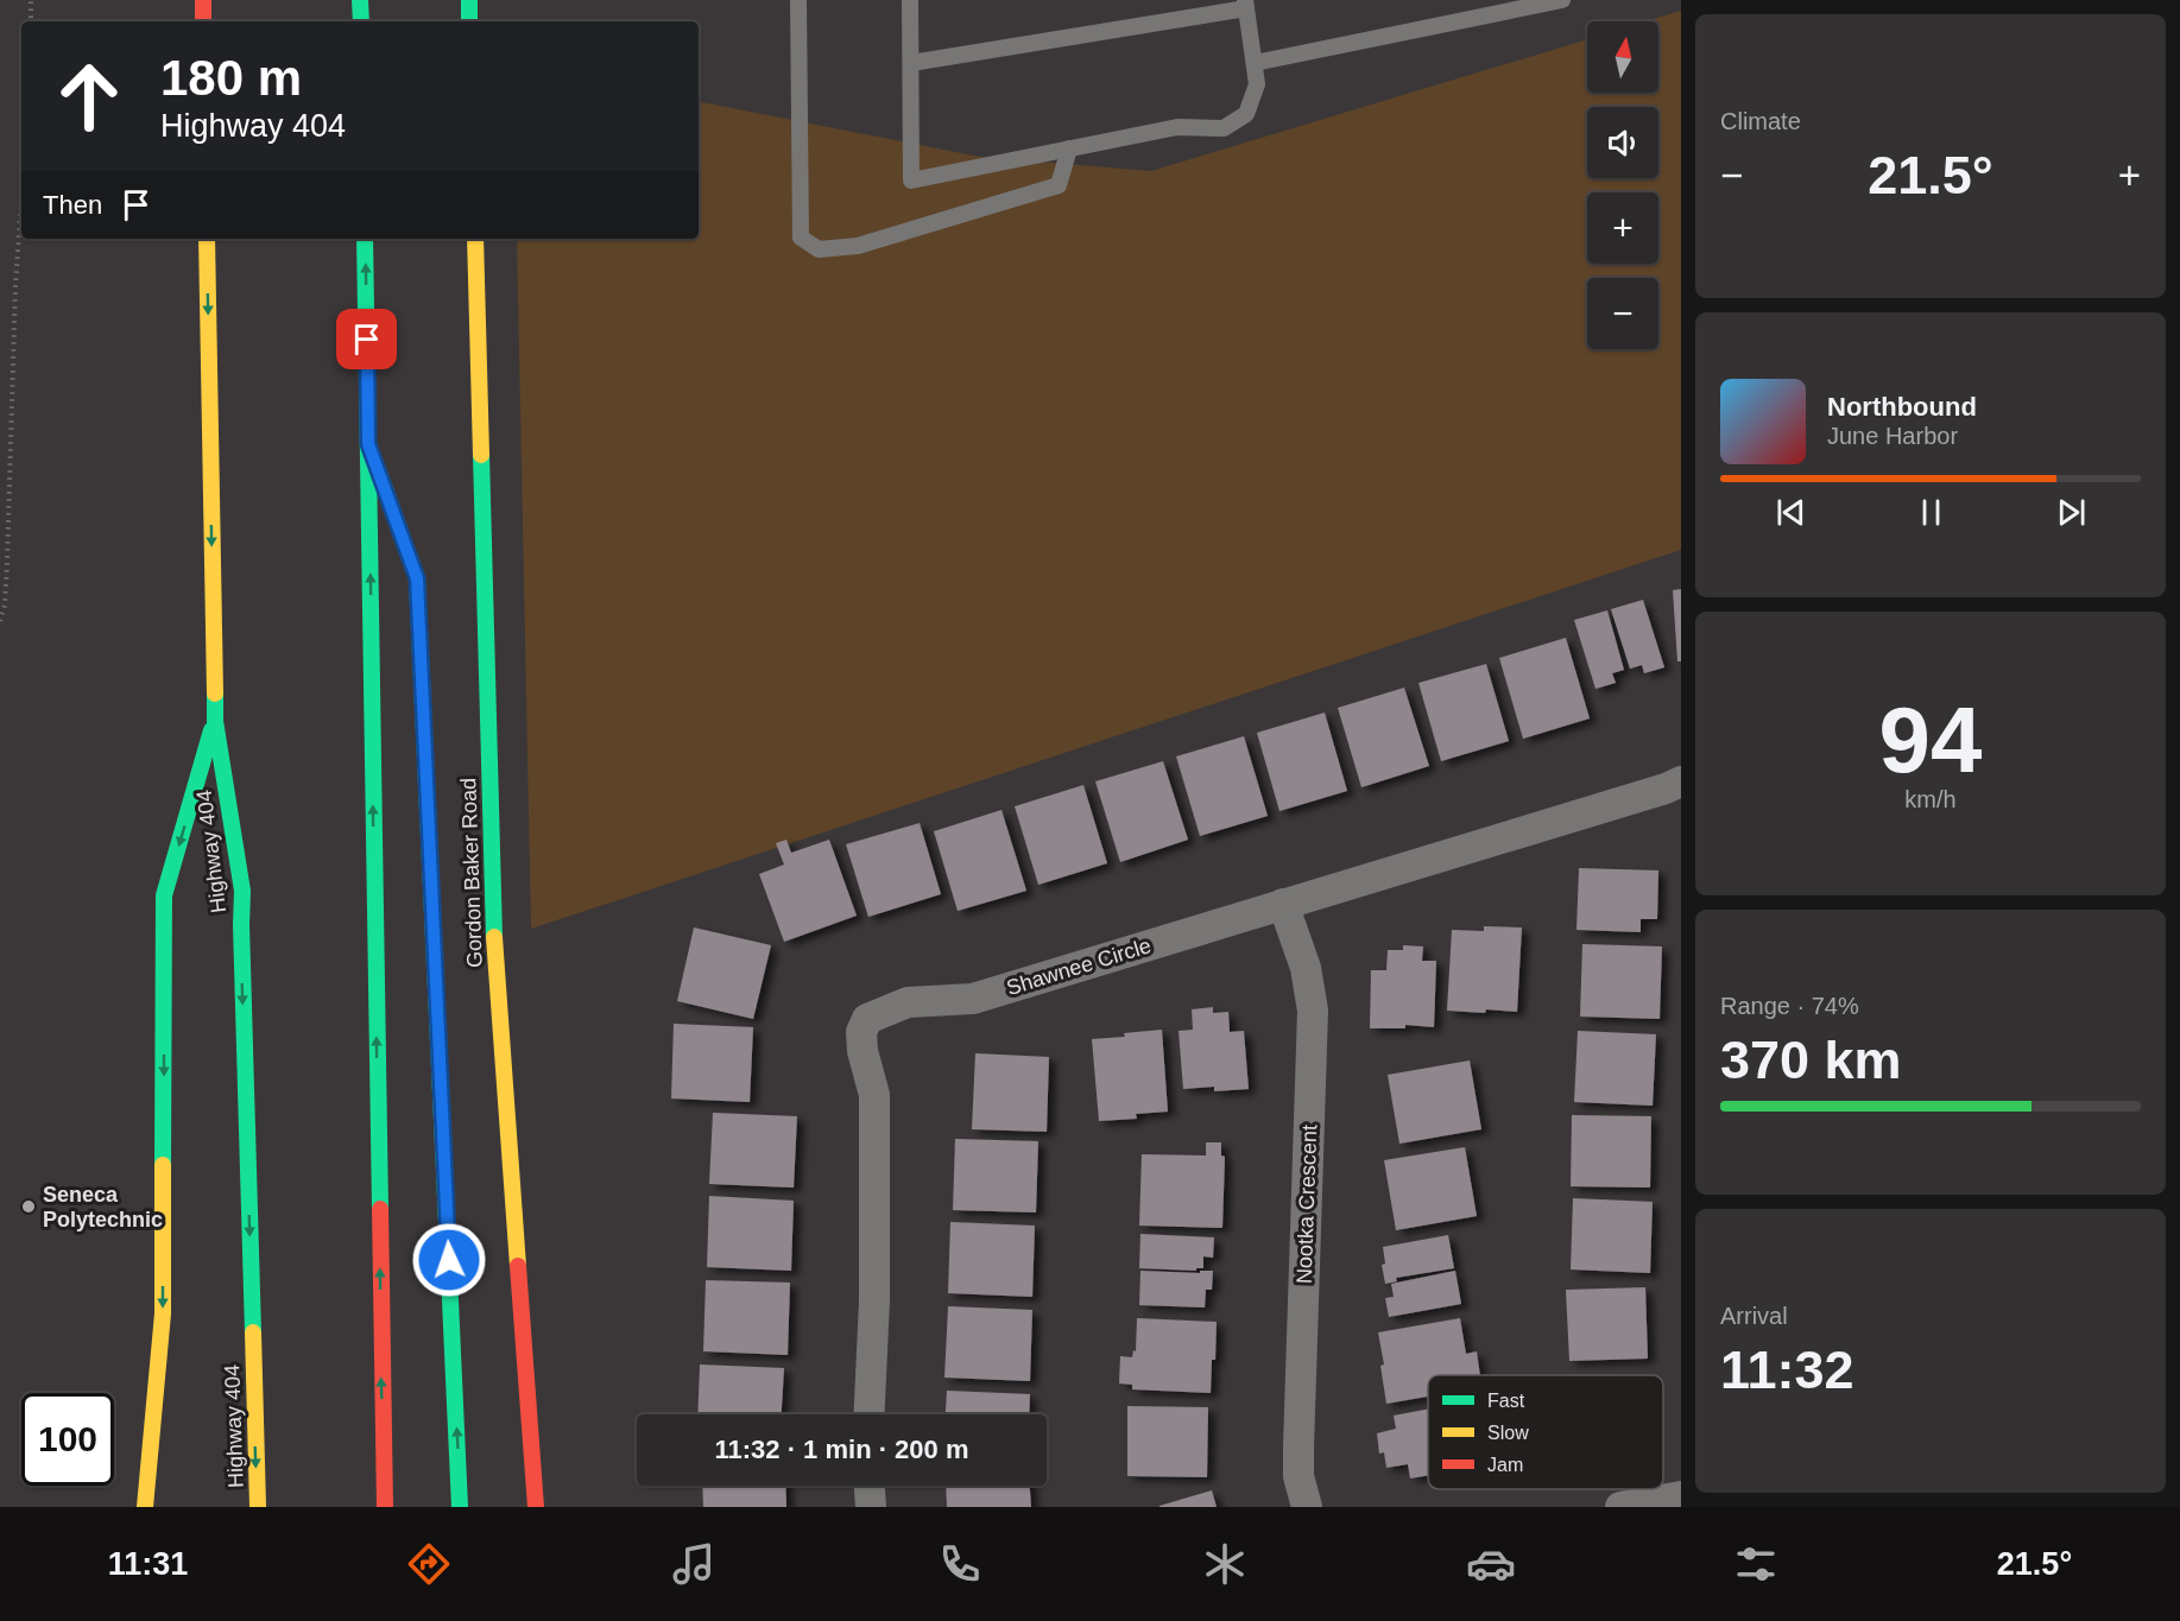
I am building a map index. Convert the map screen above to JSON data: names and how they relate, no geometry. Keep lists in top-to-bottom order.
{
  "streets": {
    "main road": ["Highway 404", "Gordon Baker Road"],
    "street": ["Shawnee Circle", "Nootka Crescent"]
  },
  "crossings": [
    ["Shawnee Circle", "Nootka Crescent"]
  ],
  "places": ["Seneca Polytechnic"],
  "legend": ["Fast", "Slow", "Jam"],
  "north": "top",
  "page": {
    "tile": [
      "Climate",
      ["94", "km/h"],
      ["Range · 74%", "370 km"],
      ["Arrival", "11:32"]
    ],
    "map_buttons": ["+", "−"],
    "turn": ["180 m", "Highway 404"],
    "heat": ["−", "21.5°", "+"],
    "then": "Then",
    "song": ["Northbound", "June Harbor"],
    "limit": "100",
    "trip": "11:32 · 1 min · 200 m",
    "tabs": ["11:31", "21.5°"]
  }
}
